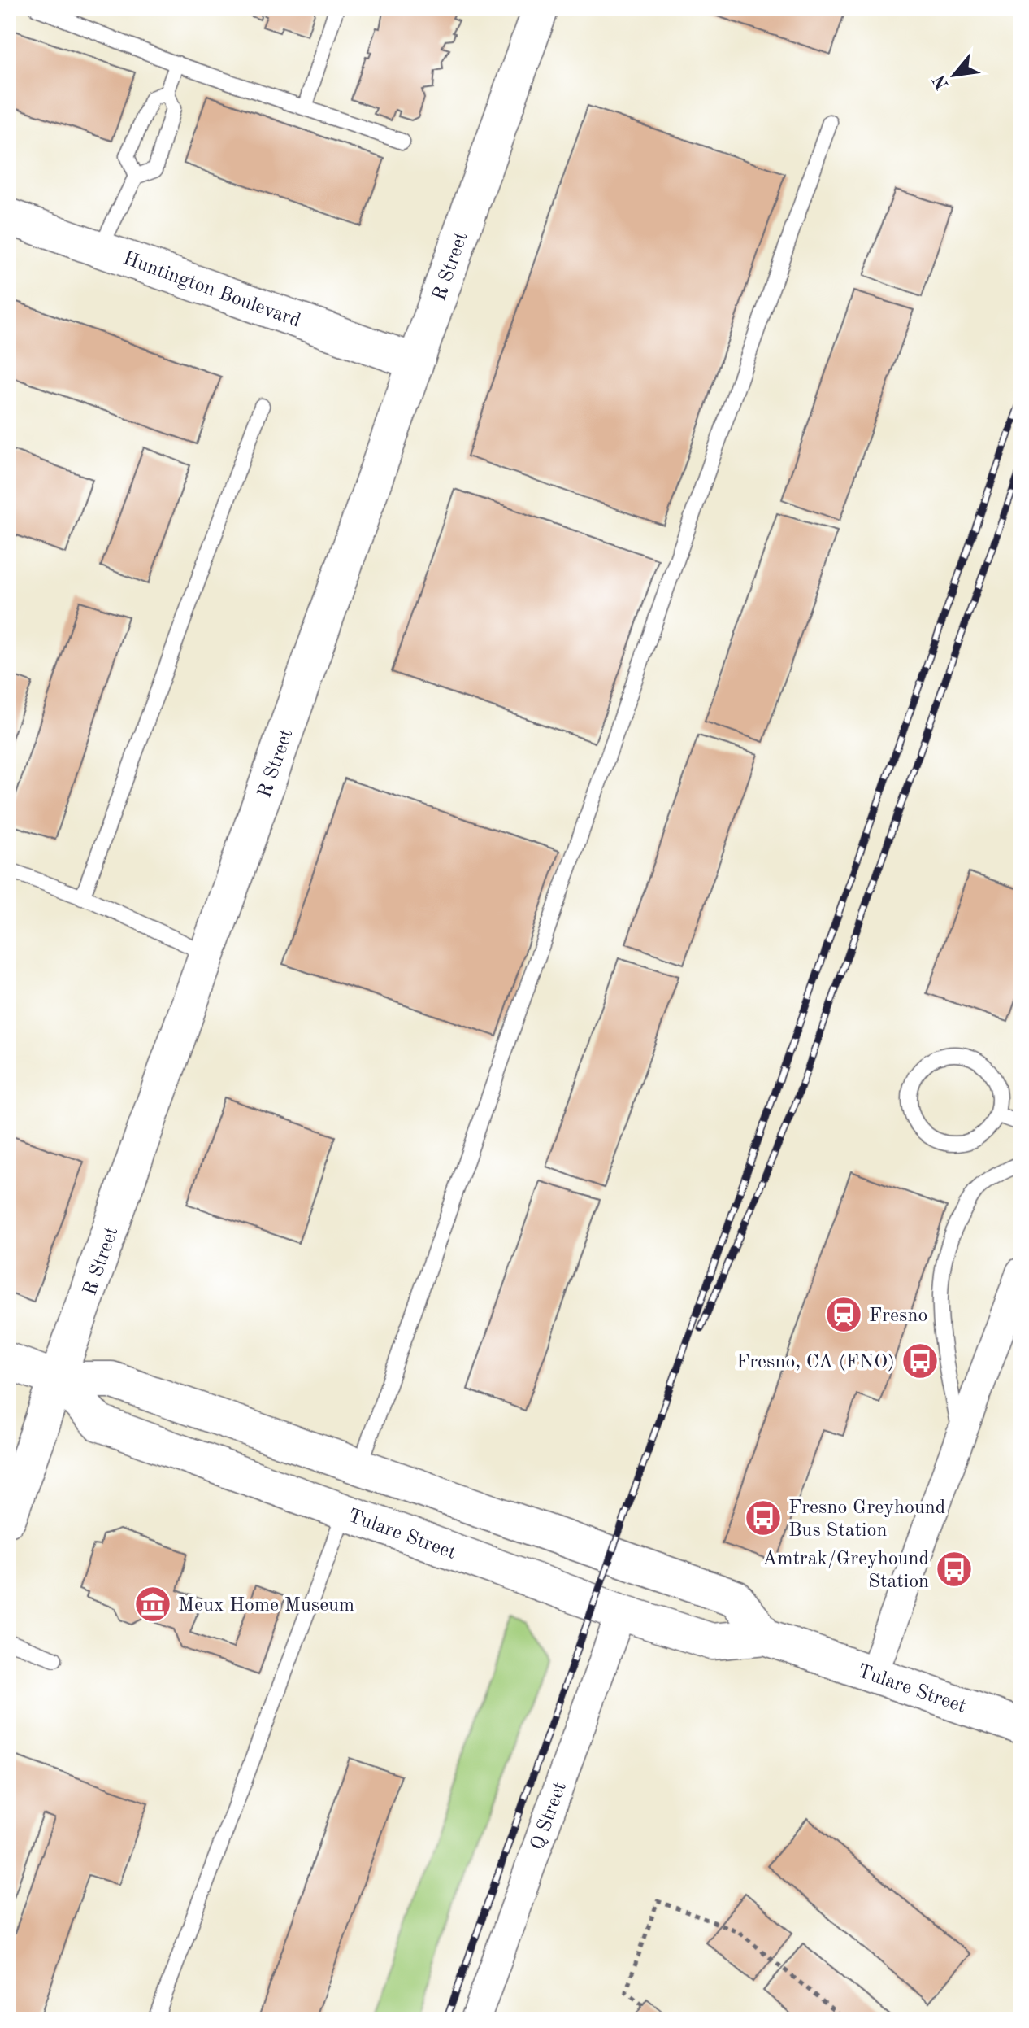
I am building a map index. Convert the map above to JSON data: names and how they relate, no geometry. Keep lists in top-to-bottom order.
{
  "streets": {
    "street": [
      "R Street",
      "Huntington Boulevard",
      "Tulare Street",
      "Q Street"
    ]
  },
  "crossings": [
    ["R Street", "Huntington Boulevard"],
    ["R Street", "Tulare Street"],
    ["Tulare Street", "Q Street"]
  ],
  "places": {
    "station": ["Fresno"],
    "bus stop": ["Fresno, CA (FNO)", "Fresno Greyhound Bus Station", "Amtrak/Greyhound Station"],
    "museum": ["Meux Home Museum"]
  },
  "north": "bottom left"
}
